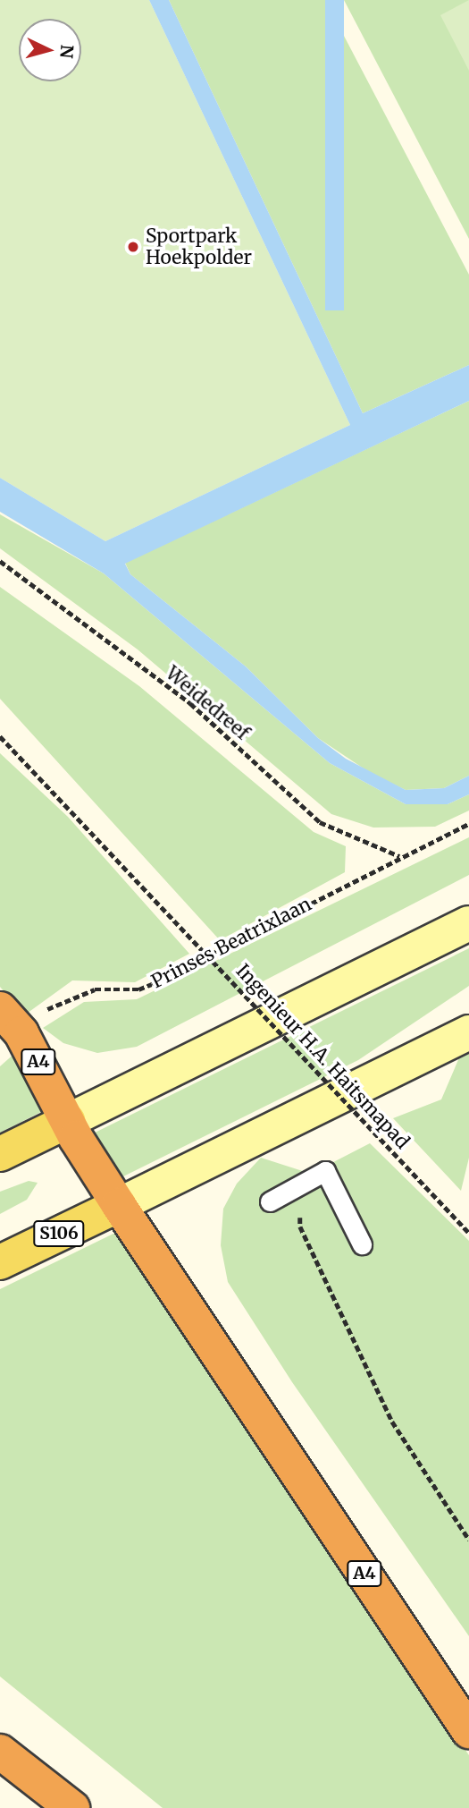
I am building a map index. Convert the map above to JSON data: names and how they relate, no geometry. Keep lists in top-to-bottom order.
{
  "streets": {
    "highway": ["A4"],
    "main road": ["S106"],
    "path": ["Weidedreef", "Prinses Beatrixlaan", "Ingenieur H.A. Haitsmapad"]
  },
  "crossings": [
    ["Weidedreef", "Prinses Beatrixlaan"],
    ["Prinses Beatrixlaan", "A4"],
    ["A4", "S106"]
  ],
  "places": ["Sportpark Hoekpolder"],
  "north": "right"
}
